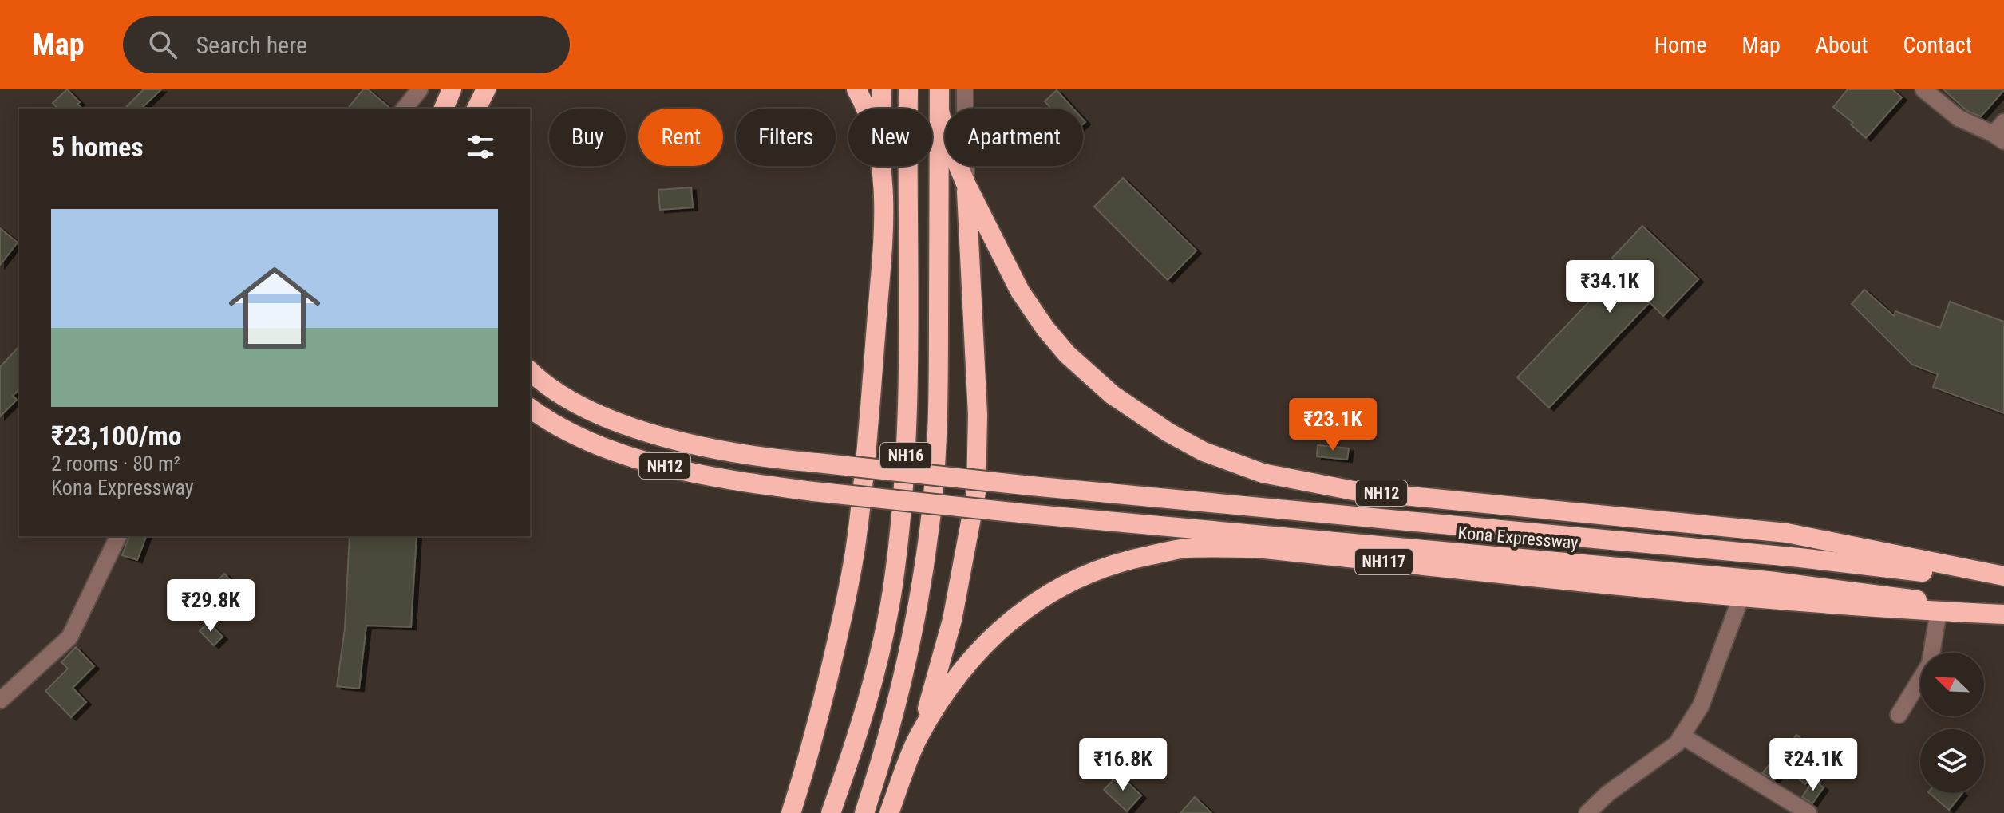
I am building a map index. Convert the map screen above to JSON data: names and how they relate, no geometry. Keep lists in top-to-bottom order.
{
  "streets": {
    "highway": [
      "NH16",
      "NH12",
      "Kona Expressway",
      "NH117"
    ]
  },
  "crossings": [
    ["NH16", "NH12"],
    ["Kona Expressway", "NH117"]
  ],
  "north": "top left",
  "page": {
    "header": "Map",
    "search": "Search here",
    "nav": [
      "Home",
      "Map",
      "About",
      "Contact"
    ],
    "chip": [
      "Buy",
      "Rent",
      "Filters",
      "New",
      "Apartment"
    ],
    "heading": "5 homes",
    "list": [
      {
        "name": "₹23,100/mo",
        "note": "2 rooms · 80 m² · Kona Expressway"
      }
    ],
    "price": [
      "₹34.1K",
      "₹23.1K",
      "₹29.8K",
      "₹16.8K",
      "₹24.1K"
    ]
  }
}
